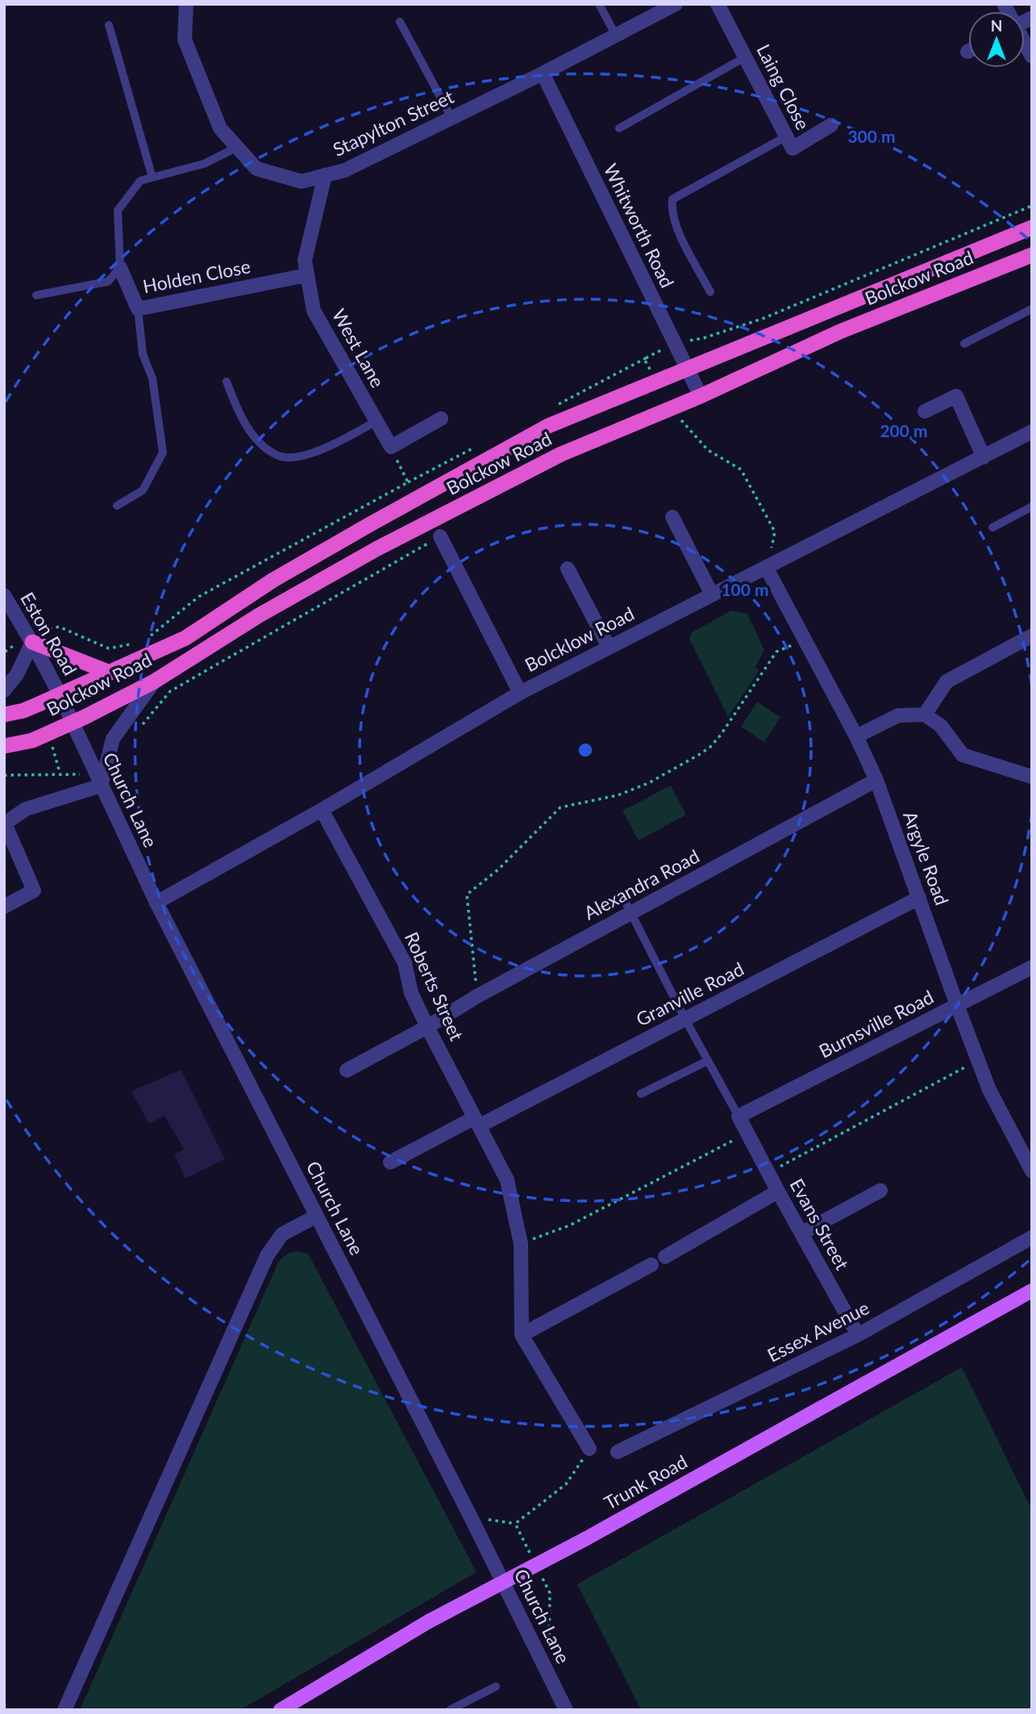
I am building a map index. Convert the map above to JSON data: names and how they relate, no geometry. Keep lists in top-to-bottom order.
{
  "streets": {
    "highway": ["Bolckow Road"],
    "main road": ["Trunk Road"],
    "street": [
      "Laing Close",
      "Stapylton Street",
      "Whitworth Road",
      "Holden Close",
      "West Lane",
      "Eston Road",
      "Bolcklow Road",
      "Church Lane",
      "Argyle Road",
      "Alexandra Road",
      "Roberts Street",
      "Granville Road",
      "Burnsville Road",
      "Evans Street",
      "Essex Avenue"
    ]
  },
  "crossings": [
    ["Stapylton Street", "Whitworth Road"],
    ["Stapylton Street", "West Lane"],
    ["Whitworth Road", "Bolckow Road"],
    ["Holden Close", "West Lane"],
    ["Bolckow Road", "Eston Road"],
    ["Bolckow Road", "Church Lane"],
    ["Eston Road", "Church Lane"],
    ["Bolcklow Road", "Church Lane"],
    ["Bolcklow Road", "Argyle Road"],
    ["Bolcklow Road", "Roberts Street"],
    ["Argyle Road", "Alexandra Road"],
    ["Argyle Road", "Granville Road"],
    ["Argyle Road", "Burnsville Road"],
    ["Alexandra Road", "Roberts Street"],
    ["Roberts Street", "Granville Road"],
    ["Burnsville Road", "Evans Street"],
    ["Evans Street", "Essex Avenue"]
  ],
  "north": "top",
  "rings": ["300 m", "200 m", "100 m"]
}
